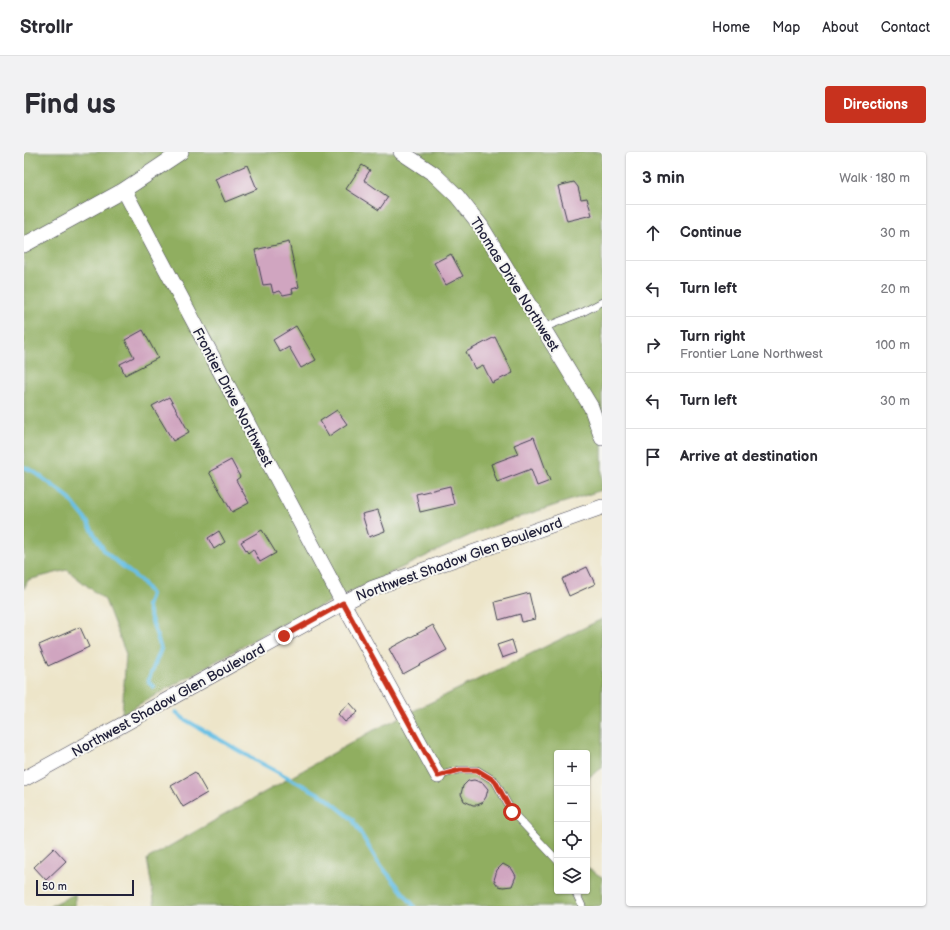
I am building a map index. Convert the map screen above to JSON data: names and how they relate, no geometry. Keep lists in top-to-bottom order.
{
  "streets": {
    "street": ["Thomas Drive Northwest", "Frontier Drive Northwest", "Northwest Shadow Glen Boulevard"]
  },
  "crossings": [
    ["Frontier Drive Northwest", "Northwest Shadow Glen Boulevard"]
  ],
  "scale_bar": "50 m",
  "page": {
    "header": "Strollr",
    "nav": [
      "Home",
      "Map",
      "About",
      "Contact"
    ],
    "buttons": "Directions",
    "title": "Find us",
    "heading": ["3 min", "Walk · 180 m"],
    "list": [
      ["Continue", "30 m"],
      ["Turn left", "20 m"],
      ["Turn right", "Frontier Lane Northwest", "100 m"],
      ["Turn left", "30 m"],
      "Arrive at destination"
    ],
    "map_buttons": ["+", "−"],
    "scale": "50 m"
  }
}
